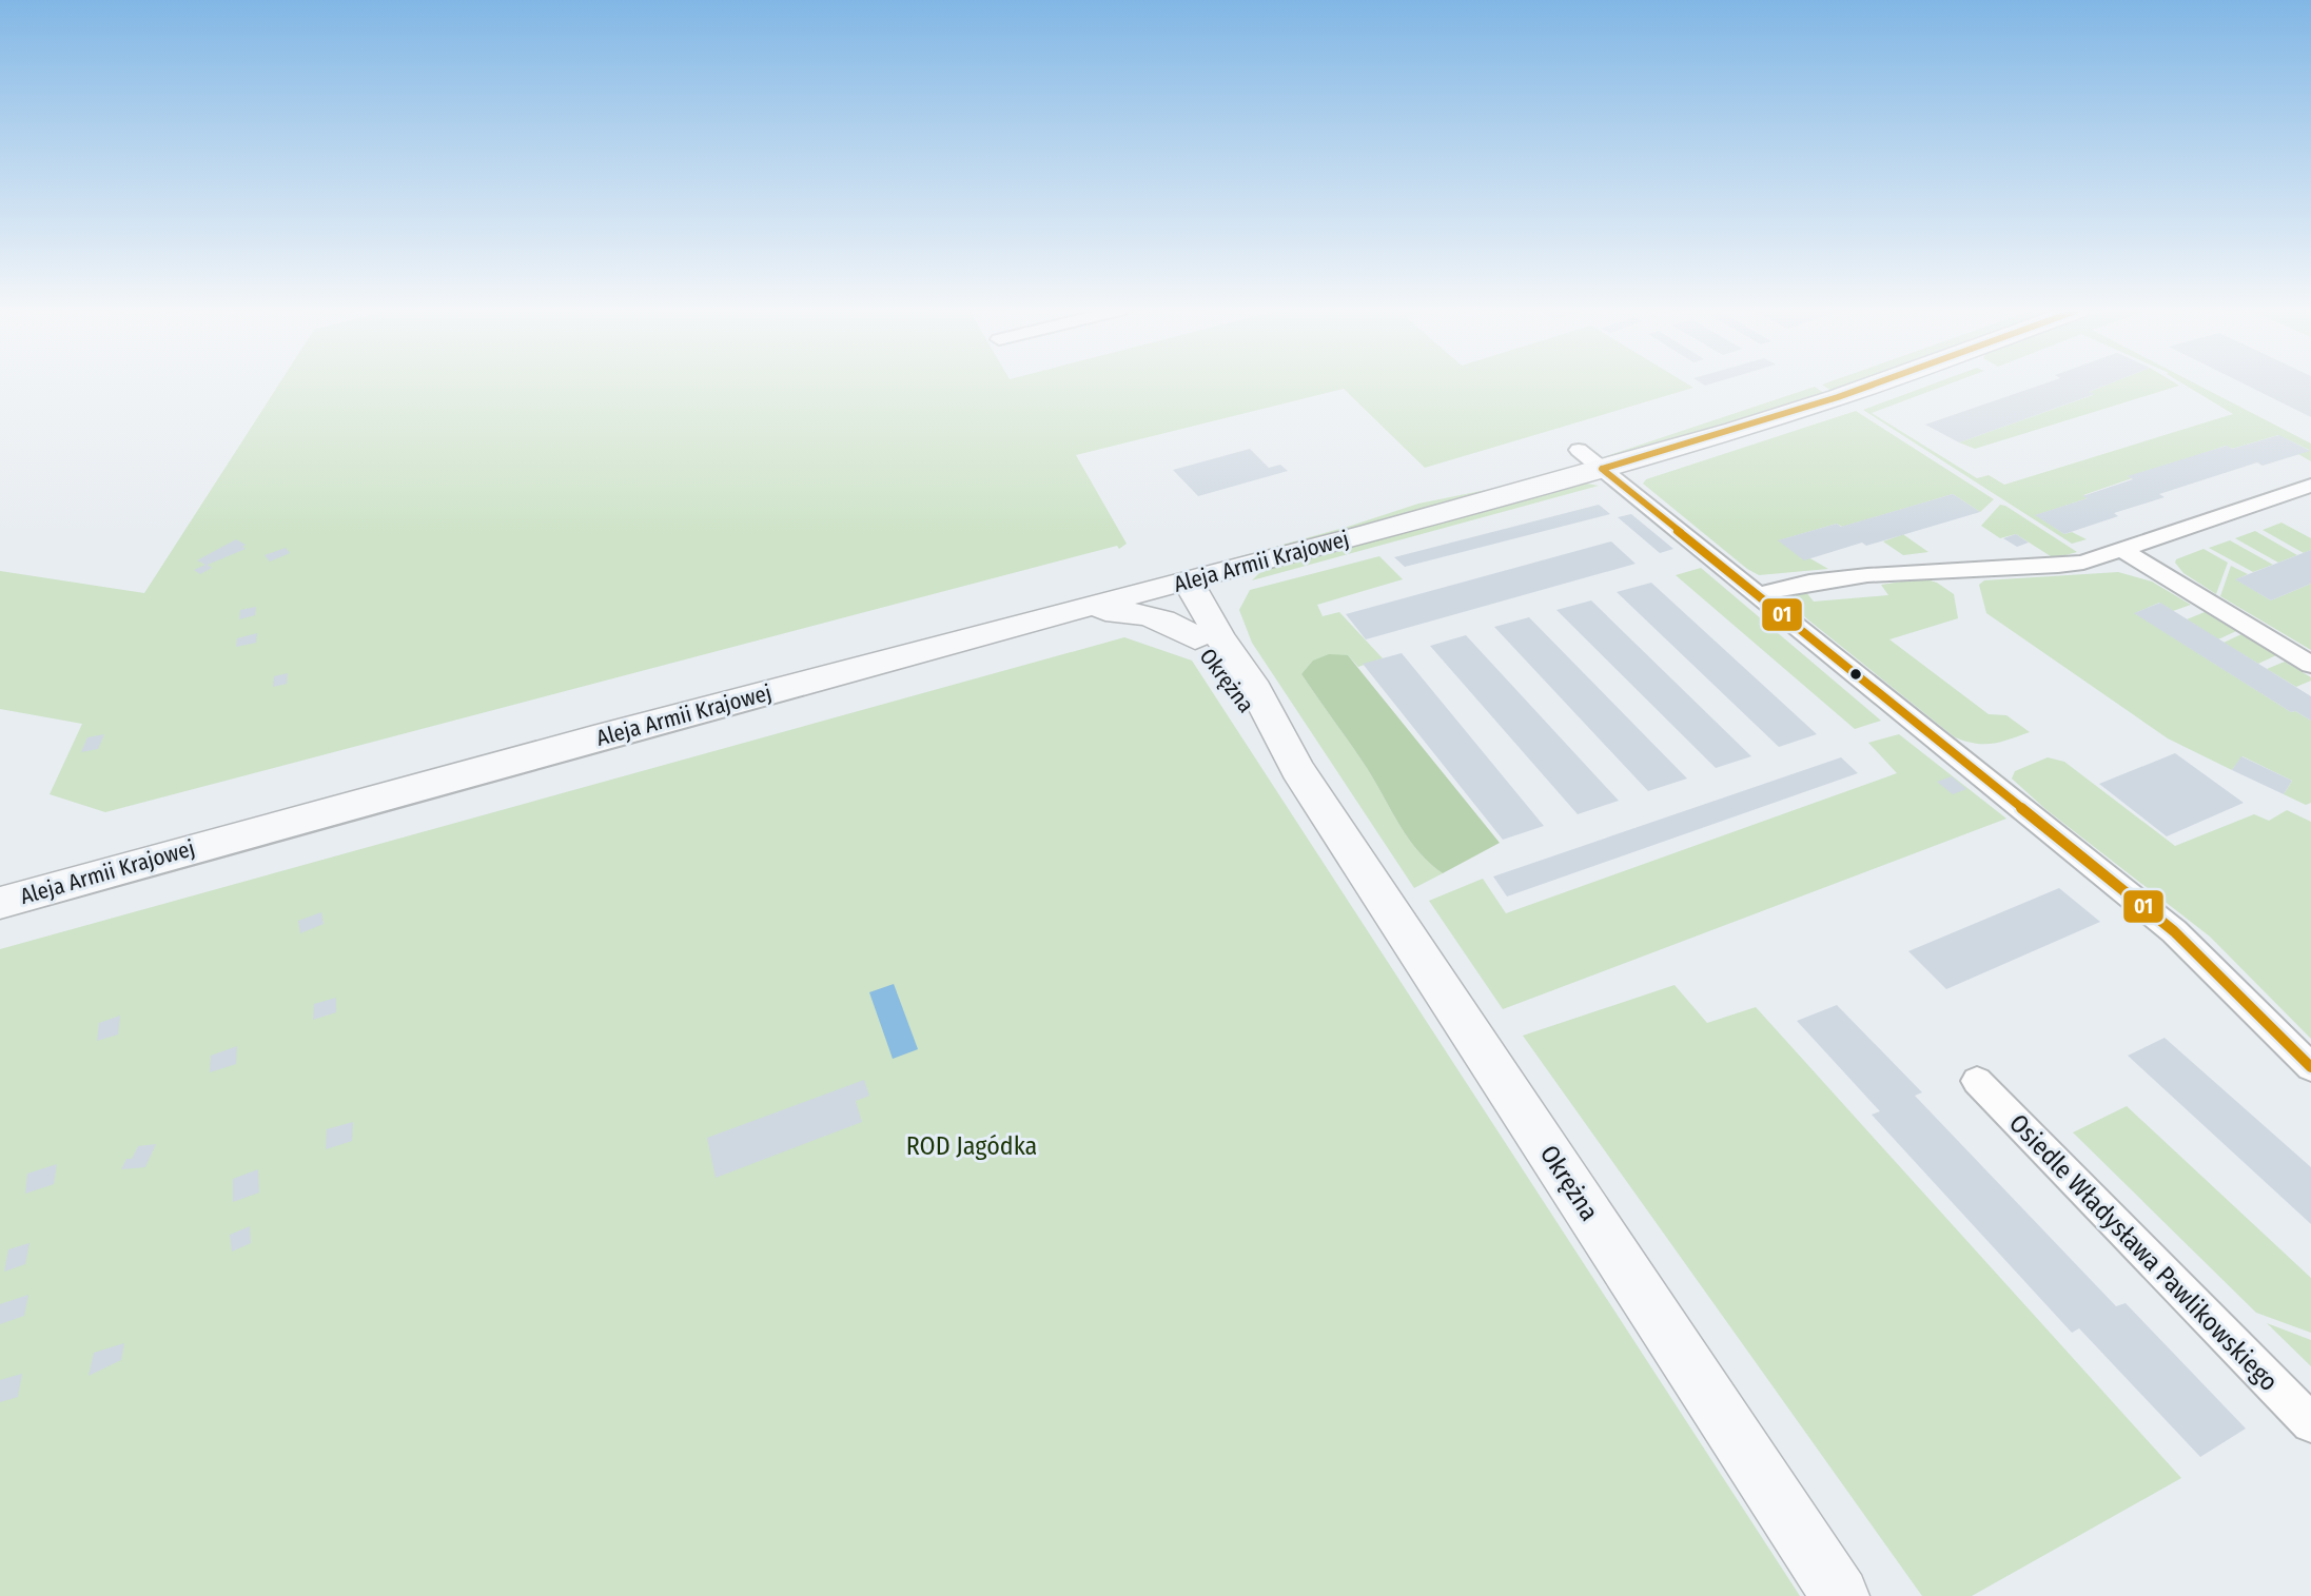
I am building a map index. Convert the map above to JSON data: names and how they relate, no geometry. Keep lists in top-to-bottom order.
{
  "streets": {
    "street": ["Aleja Armii Krajowej", "Okrężna", "Osiedle Władysława Pawlikowskiego"]
  },
  "crossings": [
    ["Aleja Armii Krajowej", "Okrężna"]
  ],
  "parks": ["ROD Jagódka"],
  "lines": ["transit line 01"]
}
